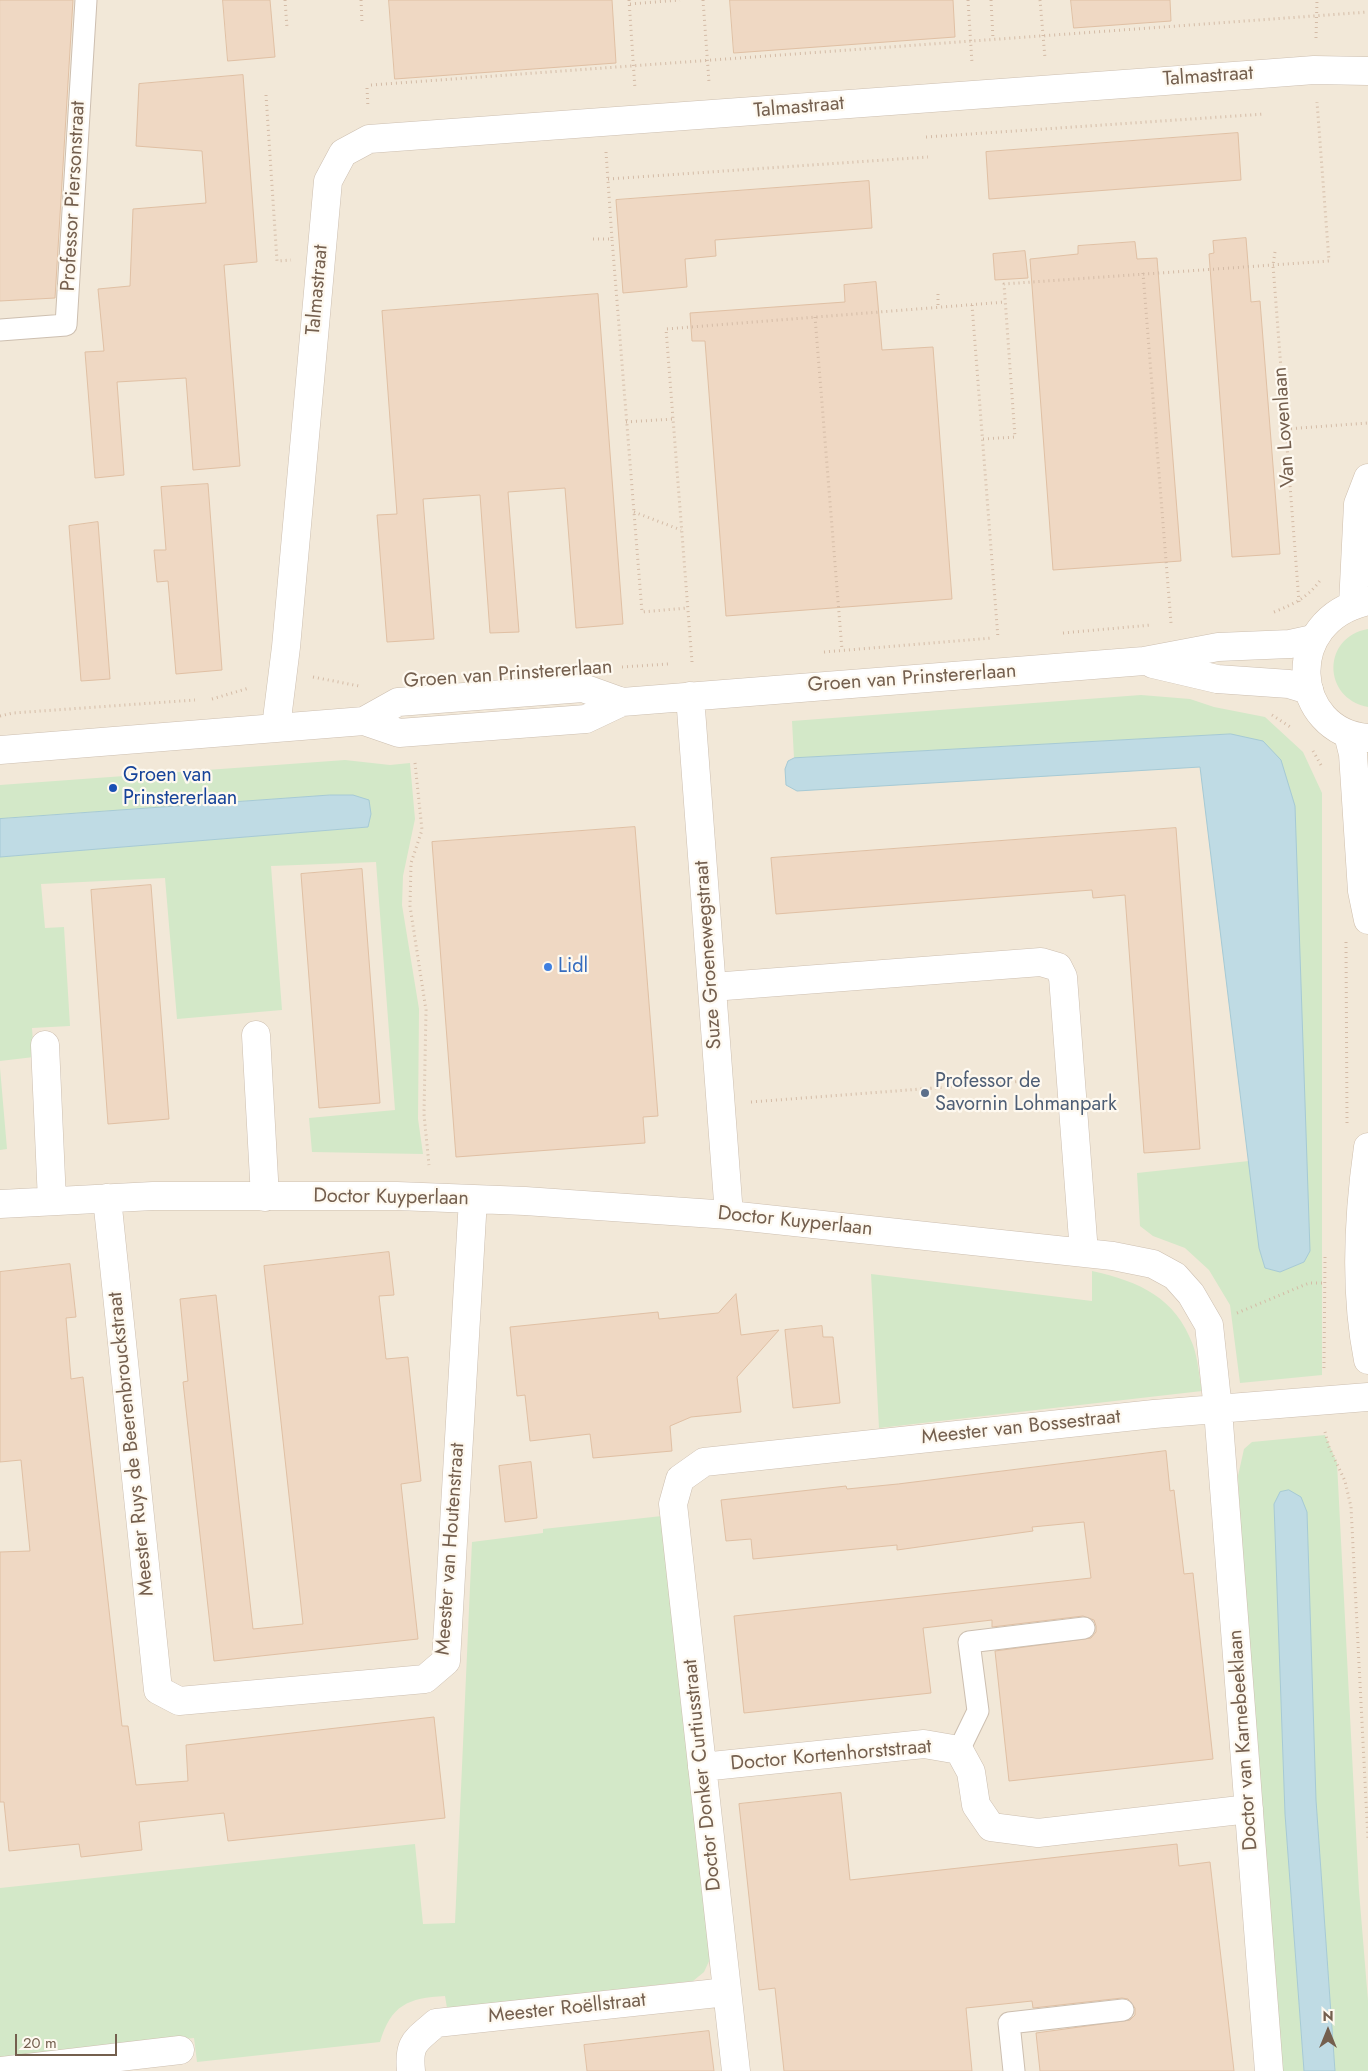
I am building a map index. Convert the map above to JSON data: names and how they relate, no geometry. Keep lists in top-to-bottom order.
{
  "streets": {
    "street": [
      "Talmastraat",
      "Groen van Prinstererlaan",
      "Suze Groenewegstraat",
      "Doctor Kuyperlaan",
      "Meester van Bossestraat",
      "Meester Ruys de Beerenbrouckstraat",
      "Meester van Houtenstraat",
      "Doctor van Karnebeeklaan",
      "Doctor Kortenhorststraat",
      "Doctor Donker Curtiusstraat",
      "Meester Roëllstraat"
    ],
    "lane": ["Professor Piersonstraat"],
    "path": ["Van Lovenlaan"]
  },
  "crossings": [
    ["Talmastraat", "Groen van Prinstererlaan"],
    ["Groen van Prinstererlaan", "Suze Groenewegstraat"],
    ["Suze Groenewegstraat", "Doctor Kuyperlaan"],
    ["Doctor Kuyperlaan", "Meester van Bossestraat"],
    ["Doctor Kuyperlaan", "Meester Ruys de Beerenbrouckstraat"],
    ["Doctor Kuyperlaan", "Meester van Houtenstraat"],
    ["Doctor Kuyperlaan", "Doctor van Karnebeeklaan"],
    ["Meester van Bossestraat", "Doctor van Karnebeeklaan"],
    ["Meester van Bossestraat", "Doctor Donker Curtiusstraat"],
    ["Meester Ruys de Beerenbrouckstraat", "Meester van Houtenstraat"],
    ["Doctor van Karnebeeklaan", "Doctor Kortenhorststraat"],
    ["Doctor Kortenhorststraat", "Doctor Donker Curtiusstraat"],
    ["Doctor Donker Curtiusstraat", "Meester Roëllstraat"]
  ],
  "places": ["Groen van Prinstererlaan", "Lidl", "Professor de Savornin Lohmanpark"],
  "scale_bar": "20 m",
  "north": "top"
}
